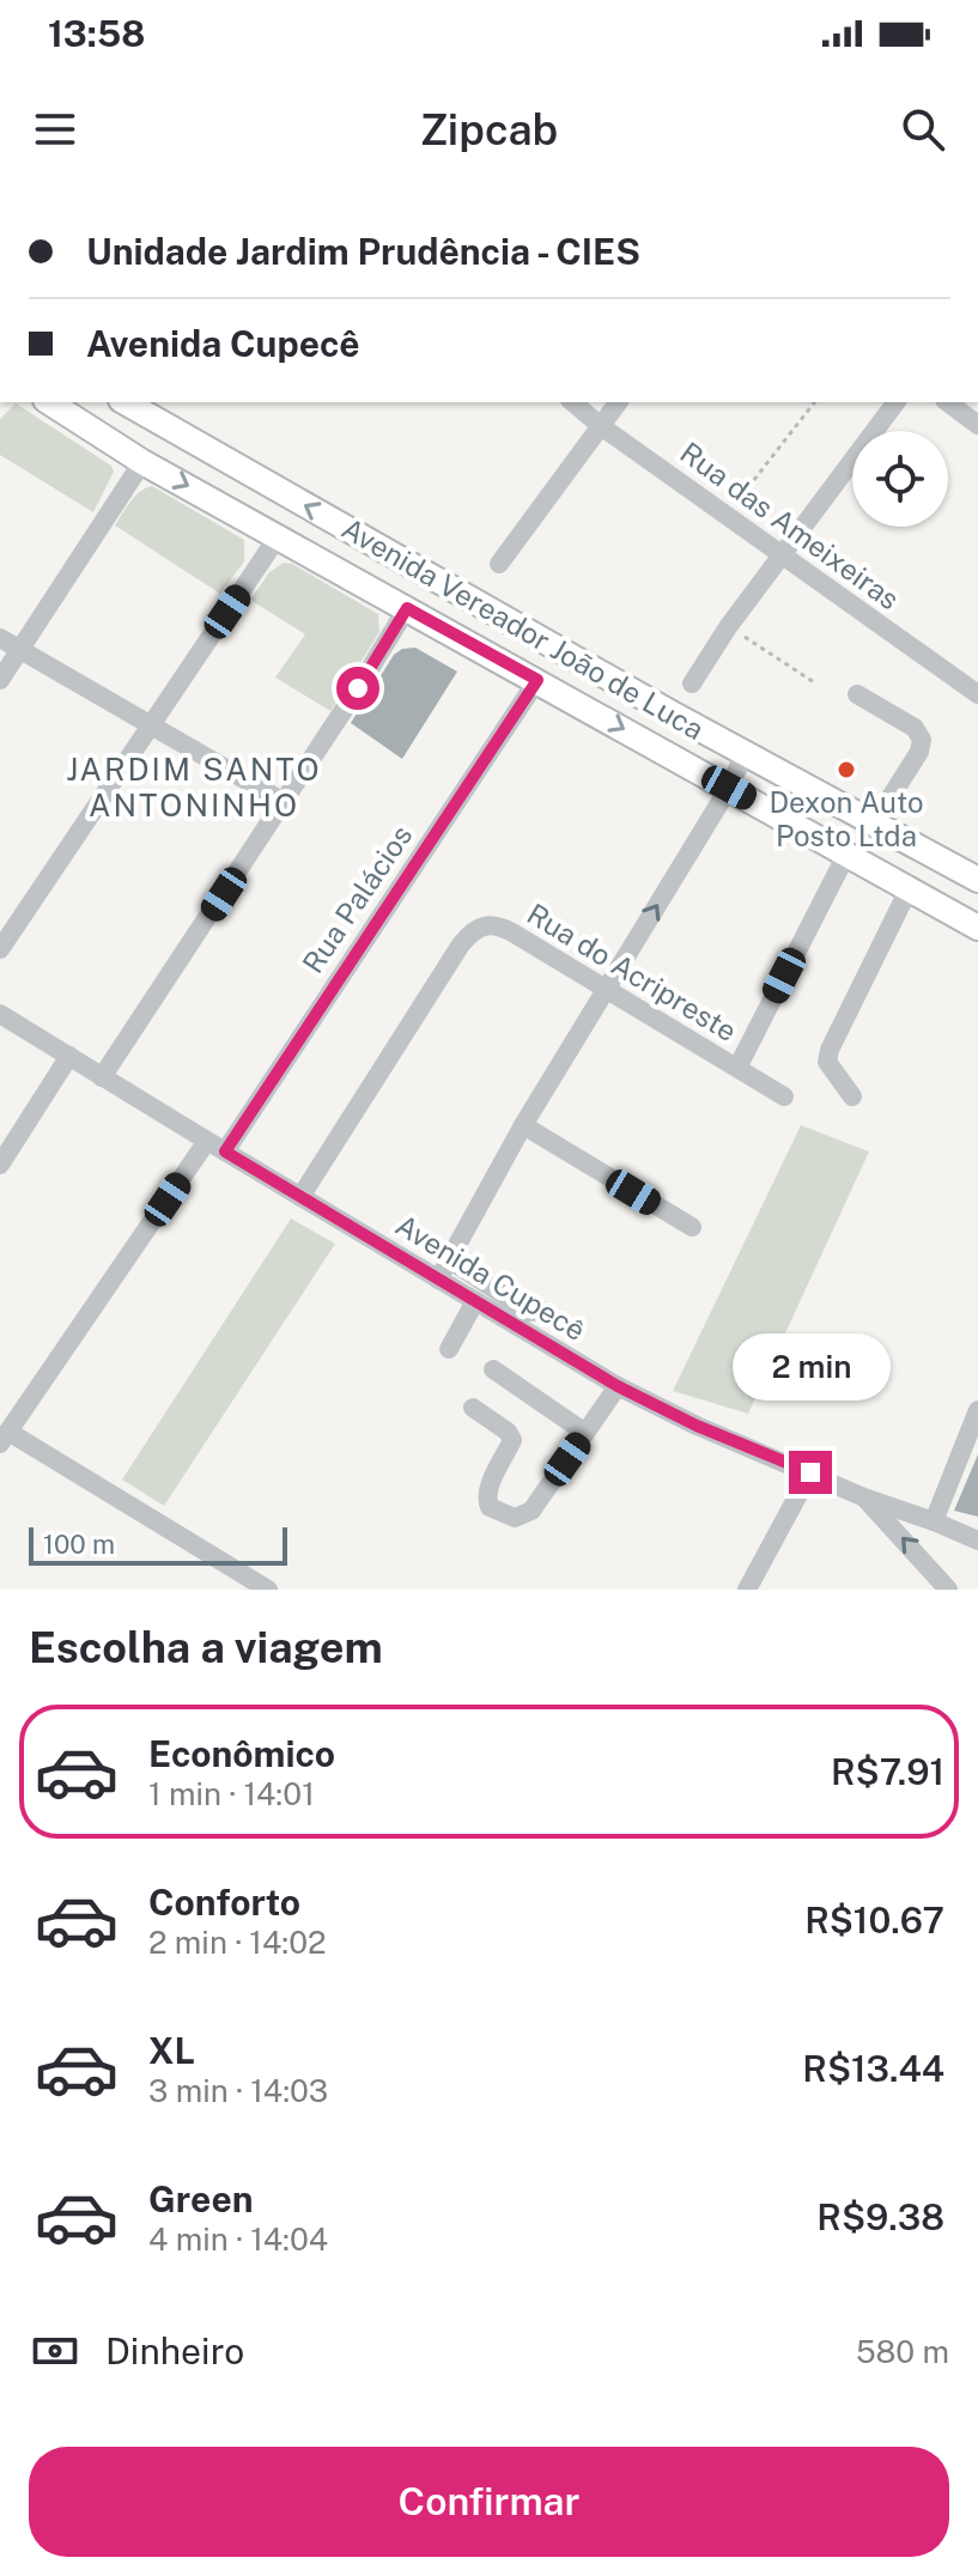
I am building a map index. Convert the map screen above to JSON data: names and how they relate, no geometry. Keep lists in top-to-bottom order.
{
  "streets": {
    "main road": ["Avenida Vereador João de Luca"],
    "street": [
      "Rua das Ameixeiras",
      "Rua Palácios",
      "Rua do Acripreste",
      "Avenida Cupecê"
    ]
  },
  "crossings": [
    ["Avenida Vereador João de Luca", "Rua Palácios"],
    ["Rua Palácios", "Avenida Cupecê"],
    ["Rua do Acripreste", "Avenida Cupecê"]
  ],
  "districts": ["JARDIM SANTO ANTONINHO"],
  "places": ["Dexon Auto Posto Ltda"],
  "scale_bar": "100 m",
  "page": {
    "status": "13:58",
    "header": "Zipcab",
    "banner": ["Unidade Jardim Prudência - CIES", "Avenida Cupecê"],
    "bubble": "2 min",
    "scale": "100 m",
    "heading": "Escolha a viagem",
    "list": [
      {
        "name": "Econômico",
        "note": "1 min · 14:01",
        "value": "R$7.91"
      },
      {
        "name": "Conforto",
        "note": "2 min · 14:02",
        "value": "R$10.67"
      },
      {
        "name": "XL",
        "note": "3 min · 14:03",
        "value": "R$13.44"
      },
      {
        "name": "Green",
        "note": "4 min · 14:04",
        "value": "R$9.38"
      }
    ],
    "pay": ["Dinheiro", "580 m"],
    "buttons": "Confirmar"
  }
}
